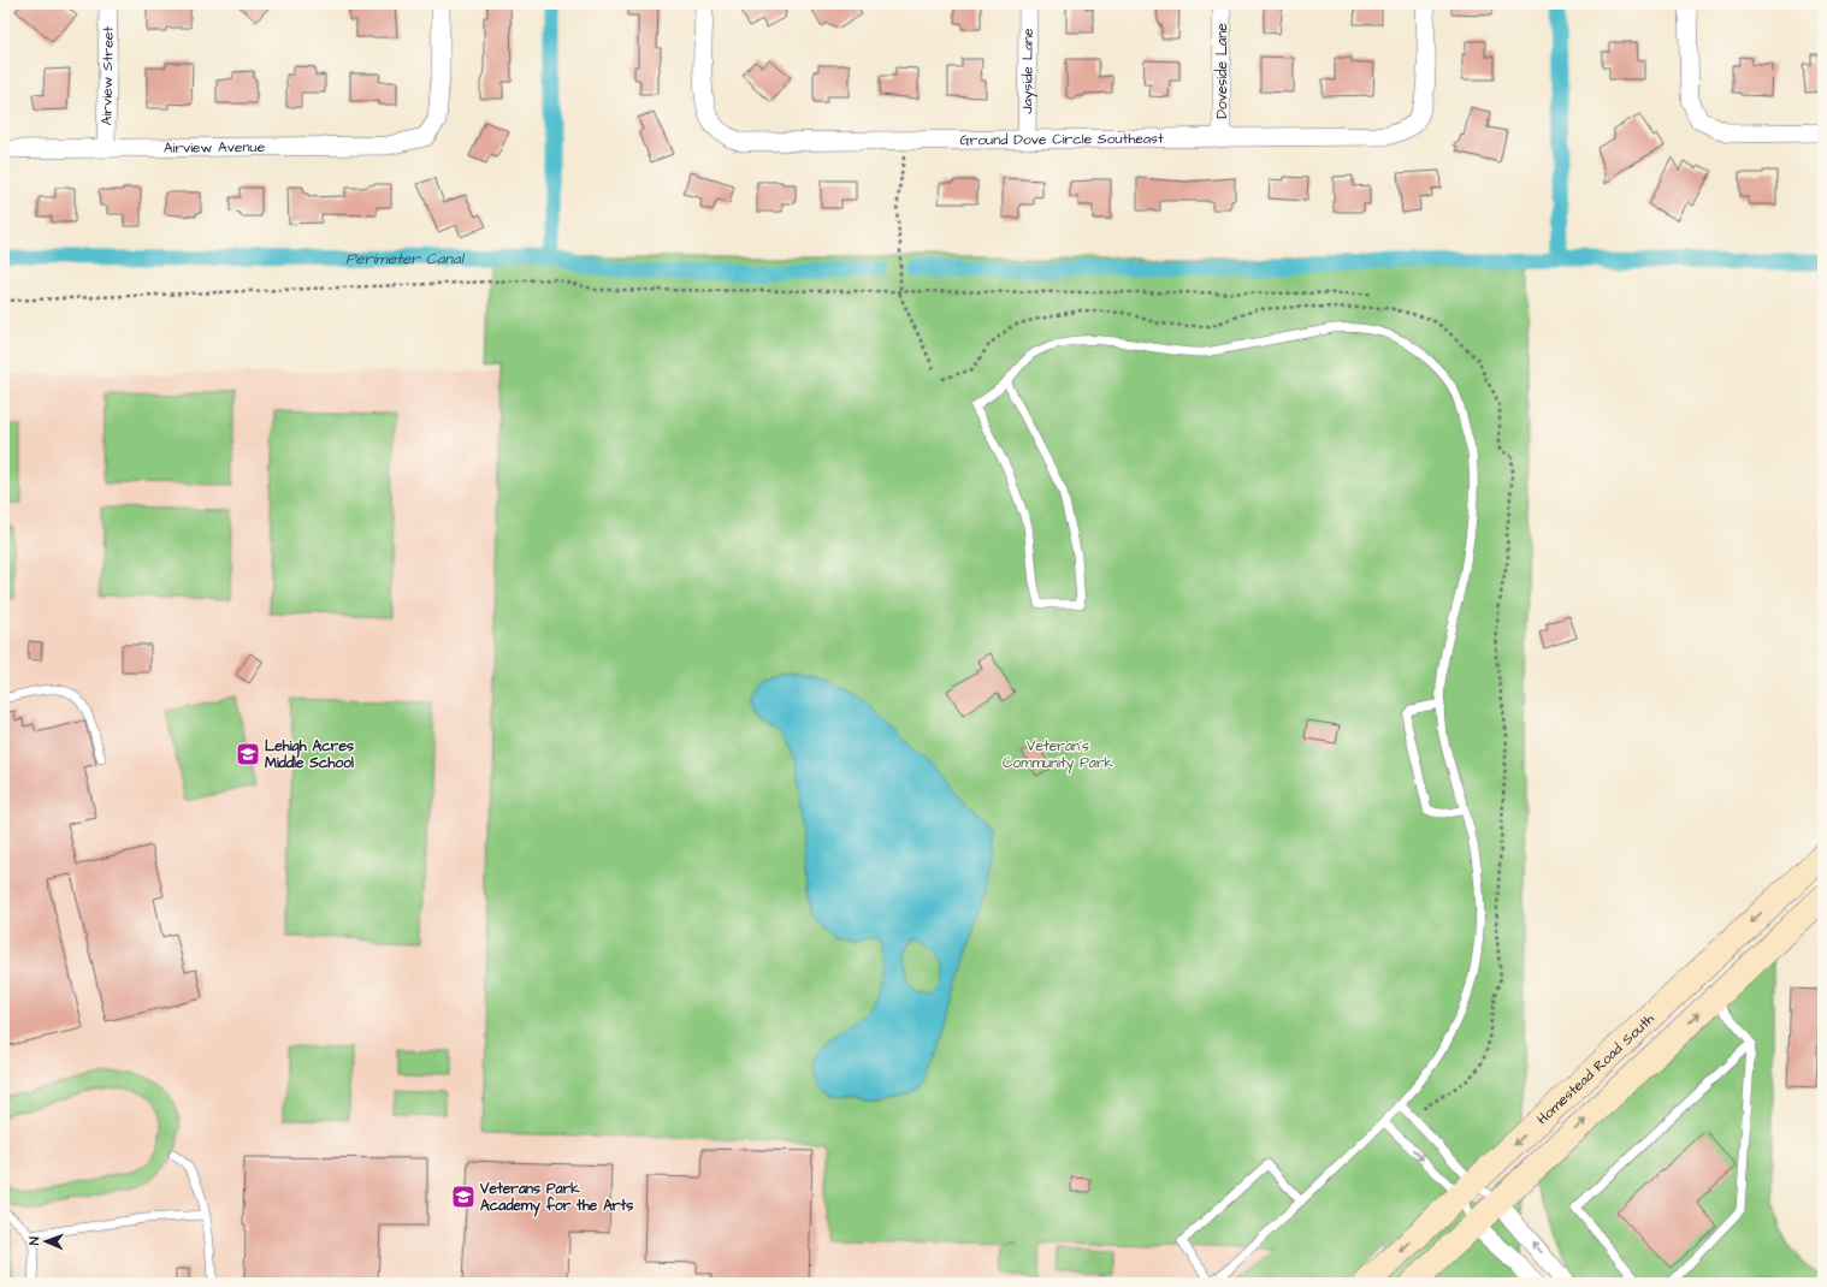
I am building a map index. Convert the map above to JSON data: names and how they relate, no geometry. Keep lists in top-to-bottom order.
{
  "streets": {
    "main road": ["Homestead Road South"],
    "street": [
      "Jayside Lane",
      "Doveside Lane",
      "Airview Street",
      "Ground Dove Circle Southeast",
      "Airview Avenue"
    ]
  },
  "crossings": [
    ["Jayside Lane", "Ground Dove Circle Southeast"],
    ["Doveside Lane", "Ground Dove Circle Southeast"],
    ["Airview Street", "Airview Avenue"]
  ],
  "water": ["Perimeter Canal"],
  "parks": ["Veteran's Community Park"],
  "places": {
    "school or university": ["Lehigh Acres Middle School", "Veterans Park Academy for the Arts"]
  },
  "north": "left"
}
